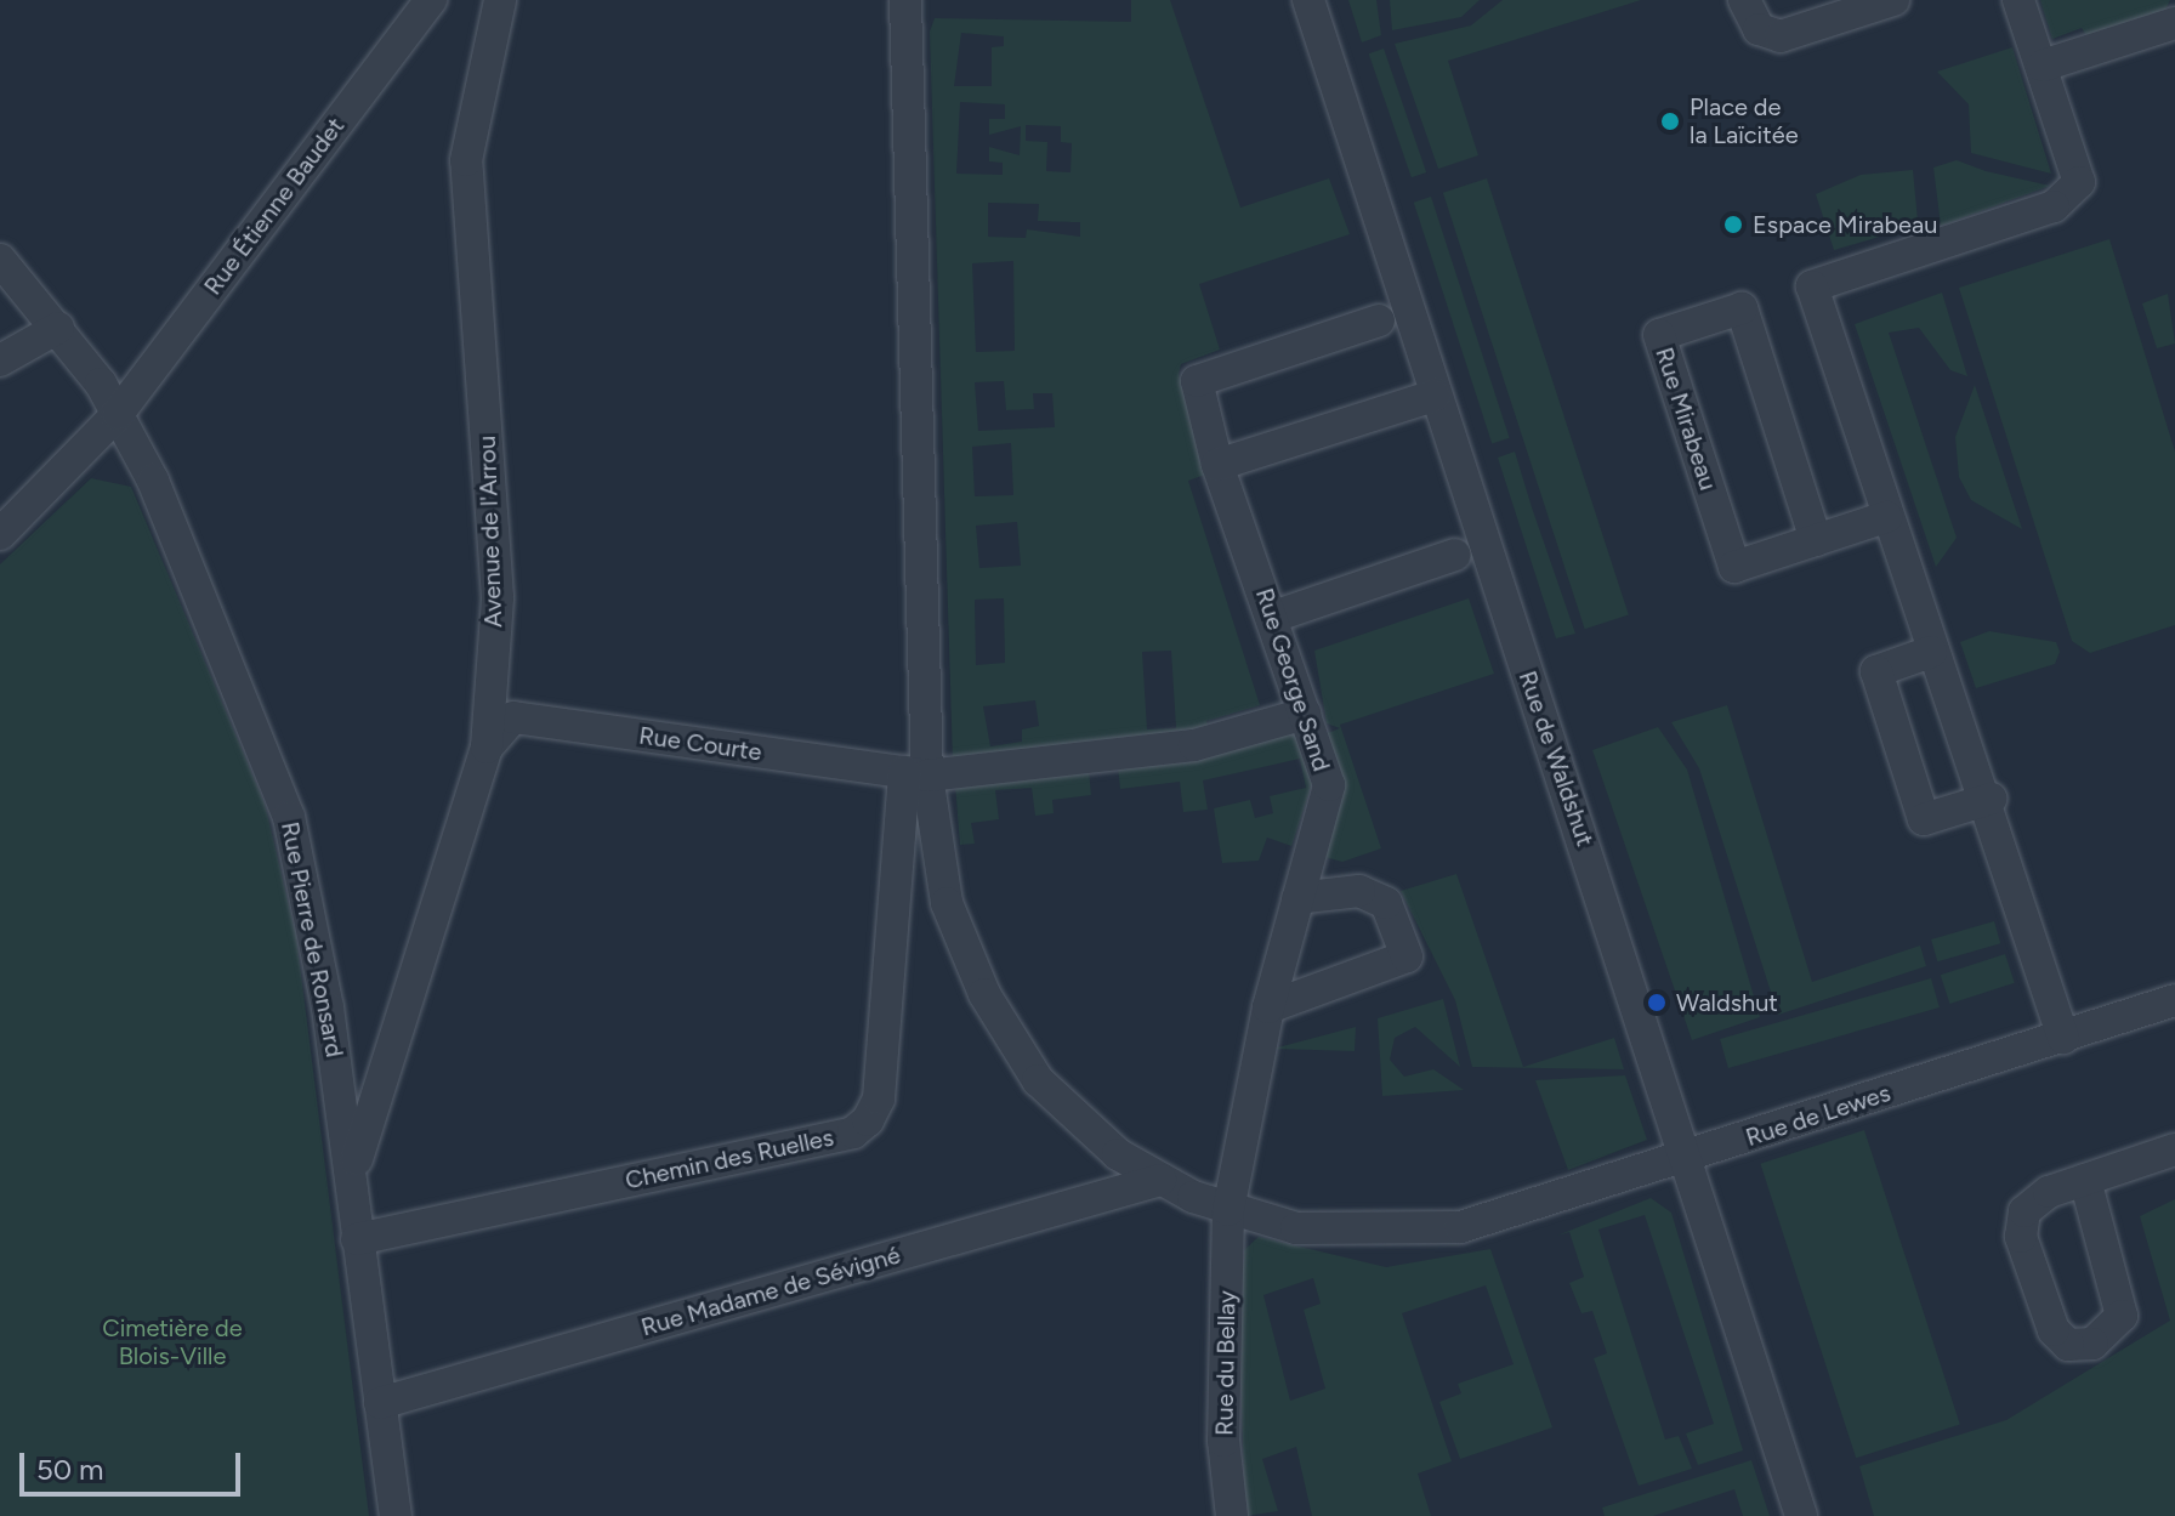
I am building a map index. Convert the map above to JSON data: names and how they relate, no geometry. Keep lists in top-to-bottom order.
{
  "streets": {
    "street": [
      "Rue Étienne Baudet",
      "Rue Mirabeau",
      "Avenue de l'Arrou",
      "Rue George Sand",
      "Rue Courte",
      "Rue de Waldshut",
      "Rue Pierre de Ronsard",
      "Rue de Lewes",
      "Chemin des Ruelles",
      "Rue Madame de Sévigné",
      "Rue du Bellay"
    ]
  },
  "crossings": [
    ["Rue Étienne Baudet", "Rue Pierre de Ronsard"],
    ["Avenue de l'Arrou", "Rue Courte"],
    ["Avenue de l'Arrou", "Rue Pierre de Ronsard"],
    ["Rue George Sand", "Rue de Lewes"],
    ["Rue George Sand", "Rue du Bellay"],
    ["Rue Courte", "Rue de Lewes"],
    ["Rue Courte", "Chemin des Ruelles"],
    ["Rue de Waldshut", "Rue de Lewes"],
    ["Rue Pierre de Ronsard", "Chemin des Ruelles"],
    ["Rue Pierre de Ronsard", "Rue Madame de Sévigné"],
    ["Rue de Lewes", "Chemin des Ruelles"],
    ["Rue de Lewes", "Rue Madame de Sévigné"],
    ["Rue de Lewes", "Rue du Bellay"]
  ],
  "parks": ["Cimetière de Blois-Ville"],
  "places": ["Place de la Laïcitée", "Espace Mirabeau", "Waldshut"],
  "scale_bar": "50 m"
}
